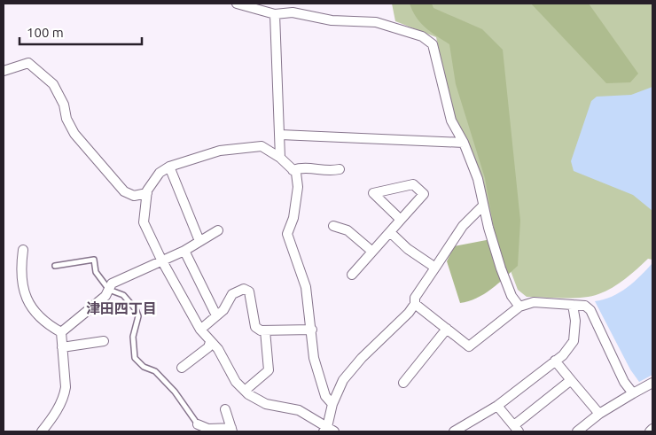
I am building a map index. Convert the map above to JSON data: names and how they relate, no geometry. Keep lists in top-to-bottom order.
{
  "districts": ["津田四丁目"],
  "scale_bar": "100 m"
}
